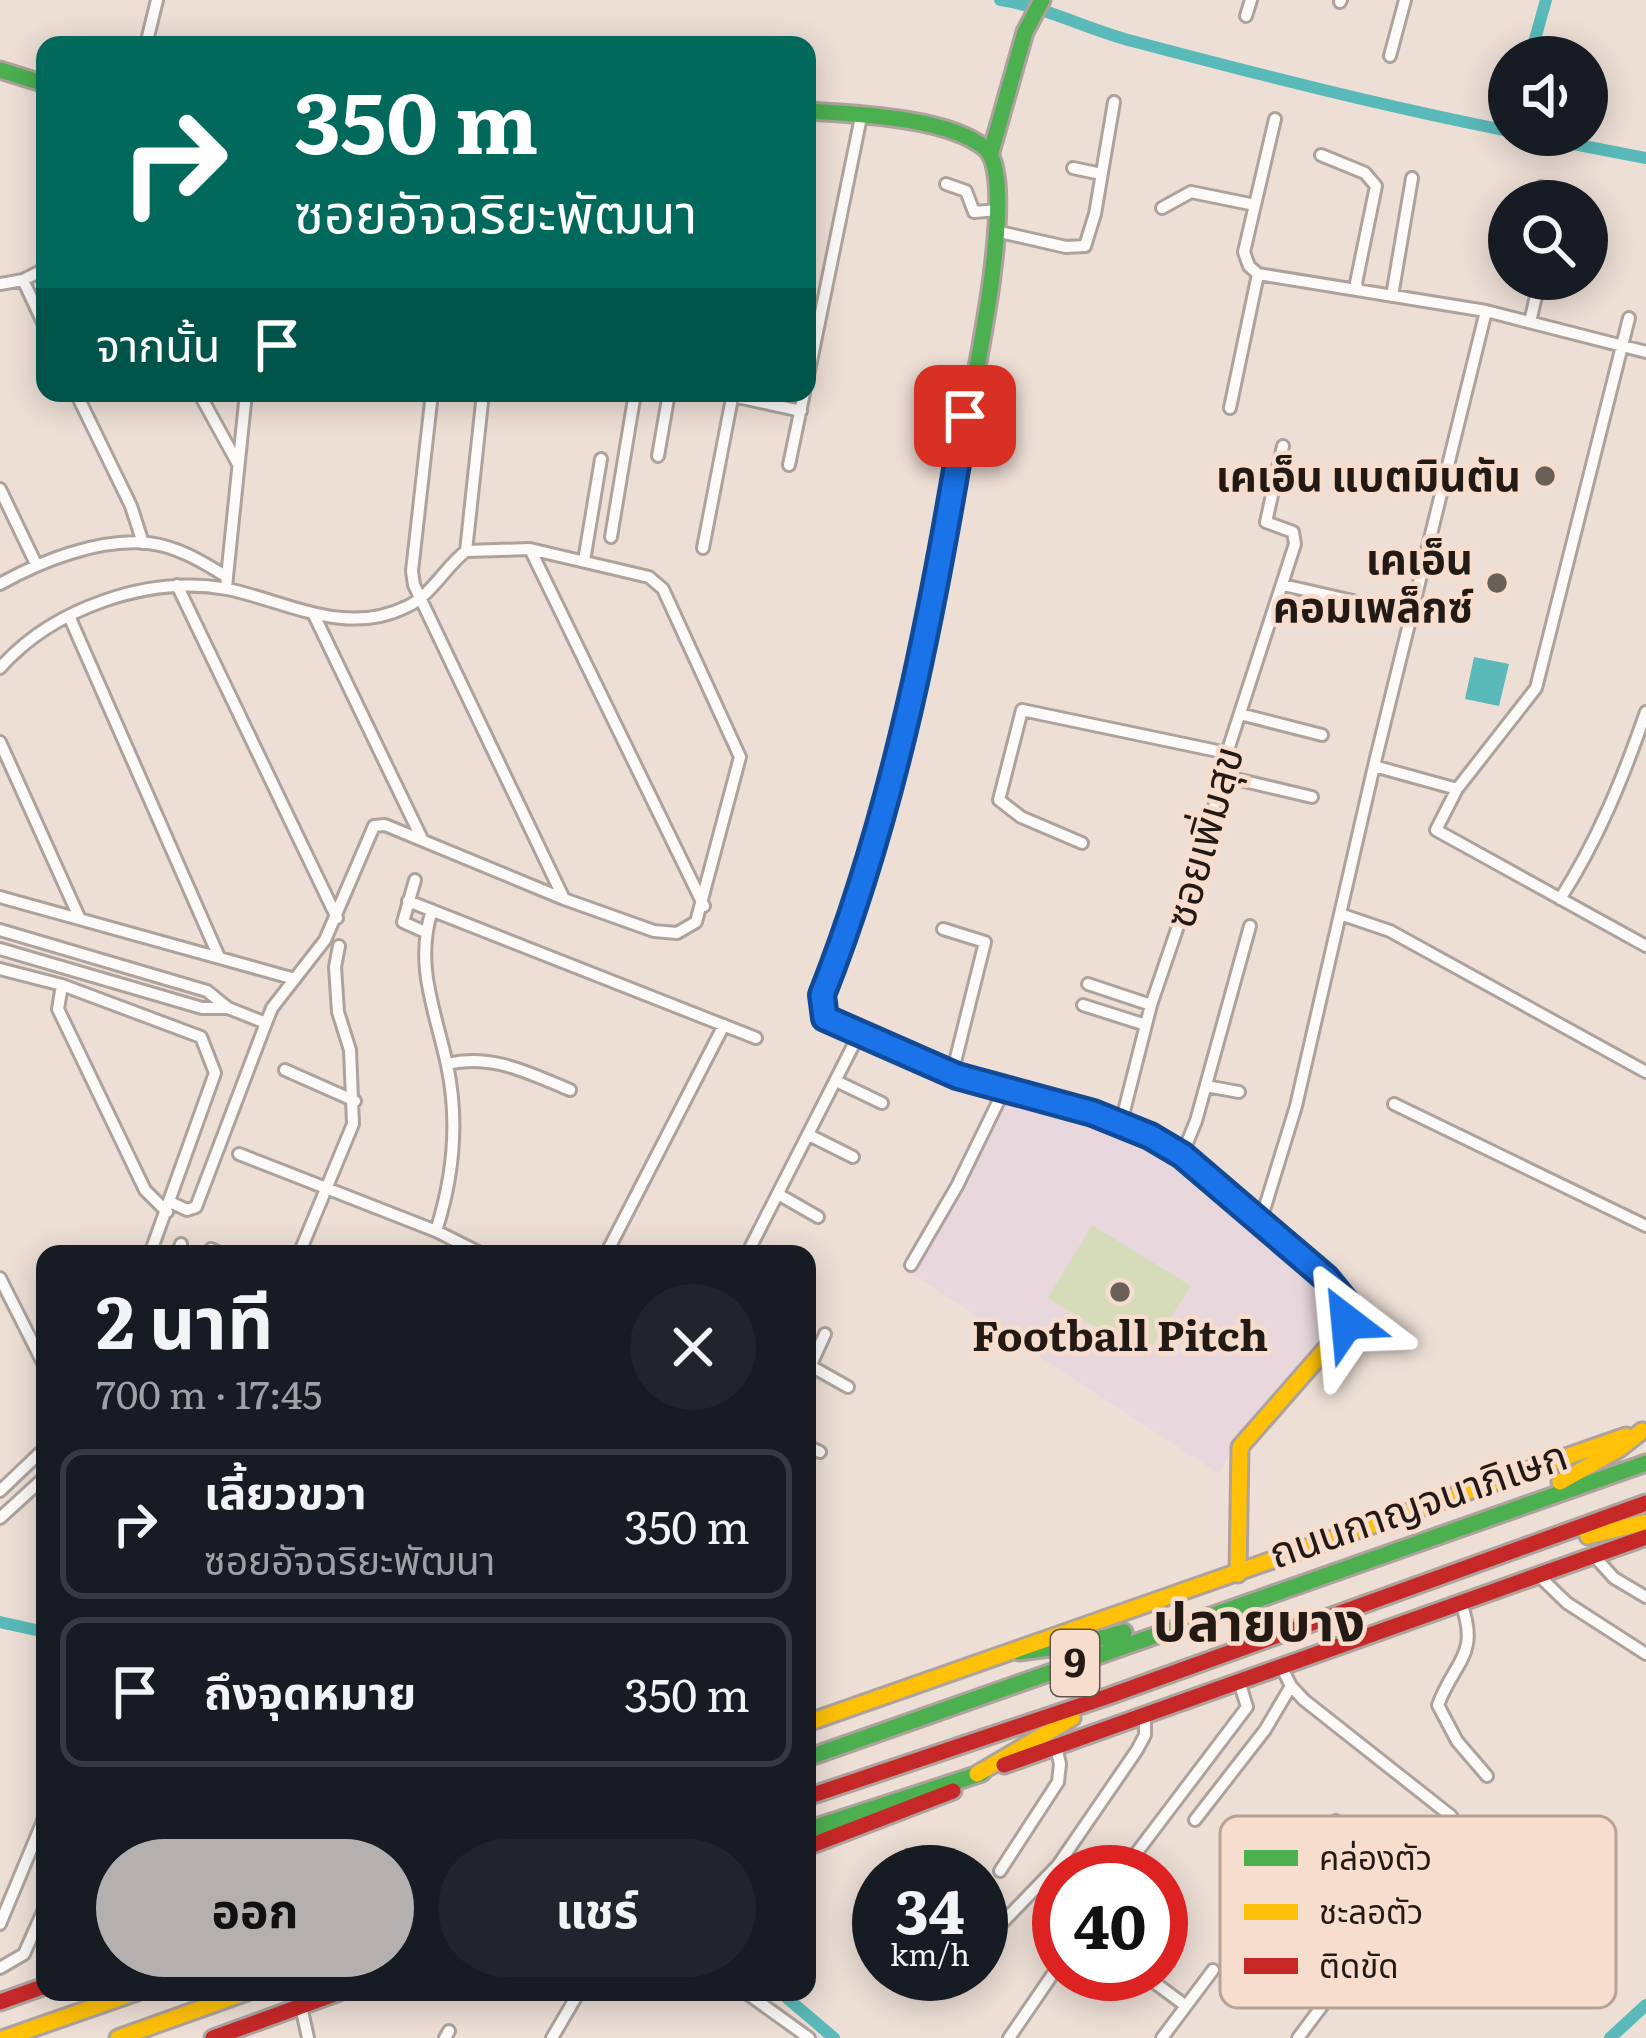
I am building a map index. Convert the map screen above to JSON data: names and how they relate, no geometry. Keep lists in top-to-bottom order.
{
  "streets": {
    "main road": ["ถนนกาญจนาภิเษก", "9"],
    "street": ["ซอยเพิ่มสุข"]
  },
  "districts": ["ปลายบาง"],
  "places": ["เคเอ็น แบตมินตัน", "เคเอ็น คอมเพล็กซ์", "Football Pitch"],
  "legend": ["คล่องตัว", "ชะลอตัว", "ติดขัด"],
  "page": {
    "turn": ["350 m", "ซอยอัจฉริยะพัฒนา"],
    "then": "จากนั้น",
    "heading": ["2 นาที", "700 m · 17:45"],
    "list": [
      {
        "name": "เลี้ยวขวา",
        "note": "ซอยอัจฉริยะพัฒนา",
        "value": "350 m"
      },
      {
        "name": "ถึงจุดหมาย",
        "value": "350 m"
      }
    ],
    "buttons": ["ออก", "แชร์"],
    "speed": "34 km/h",
    "limit": "40"
  }
}
